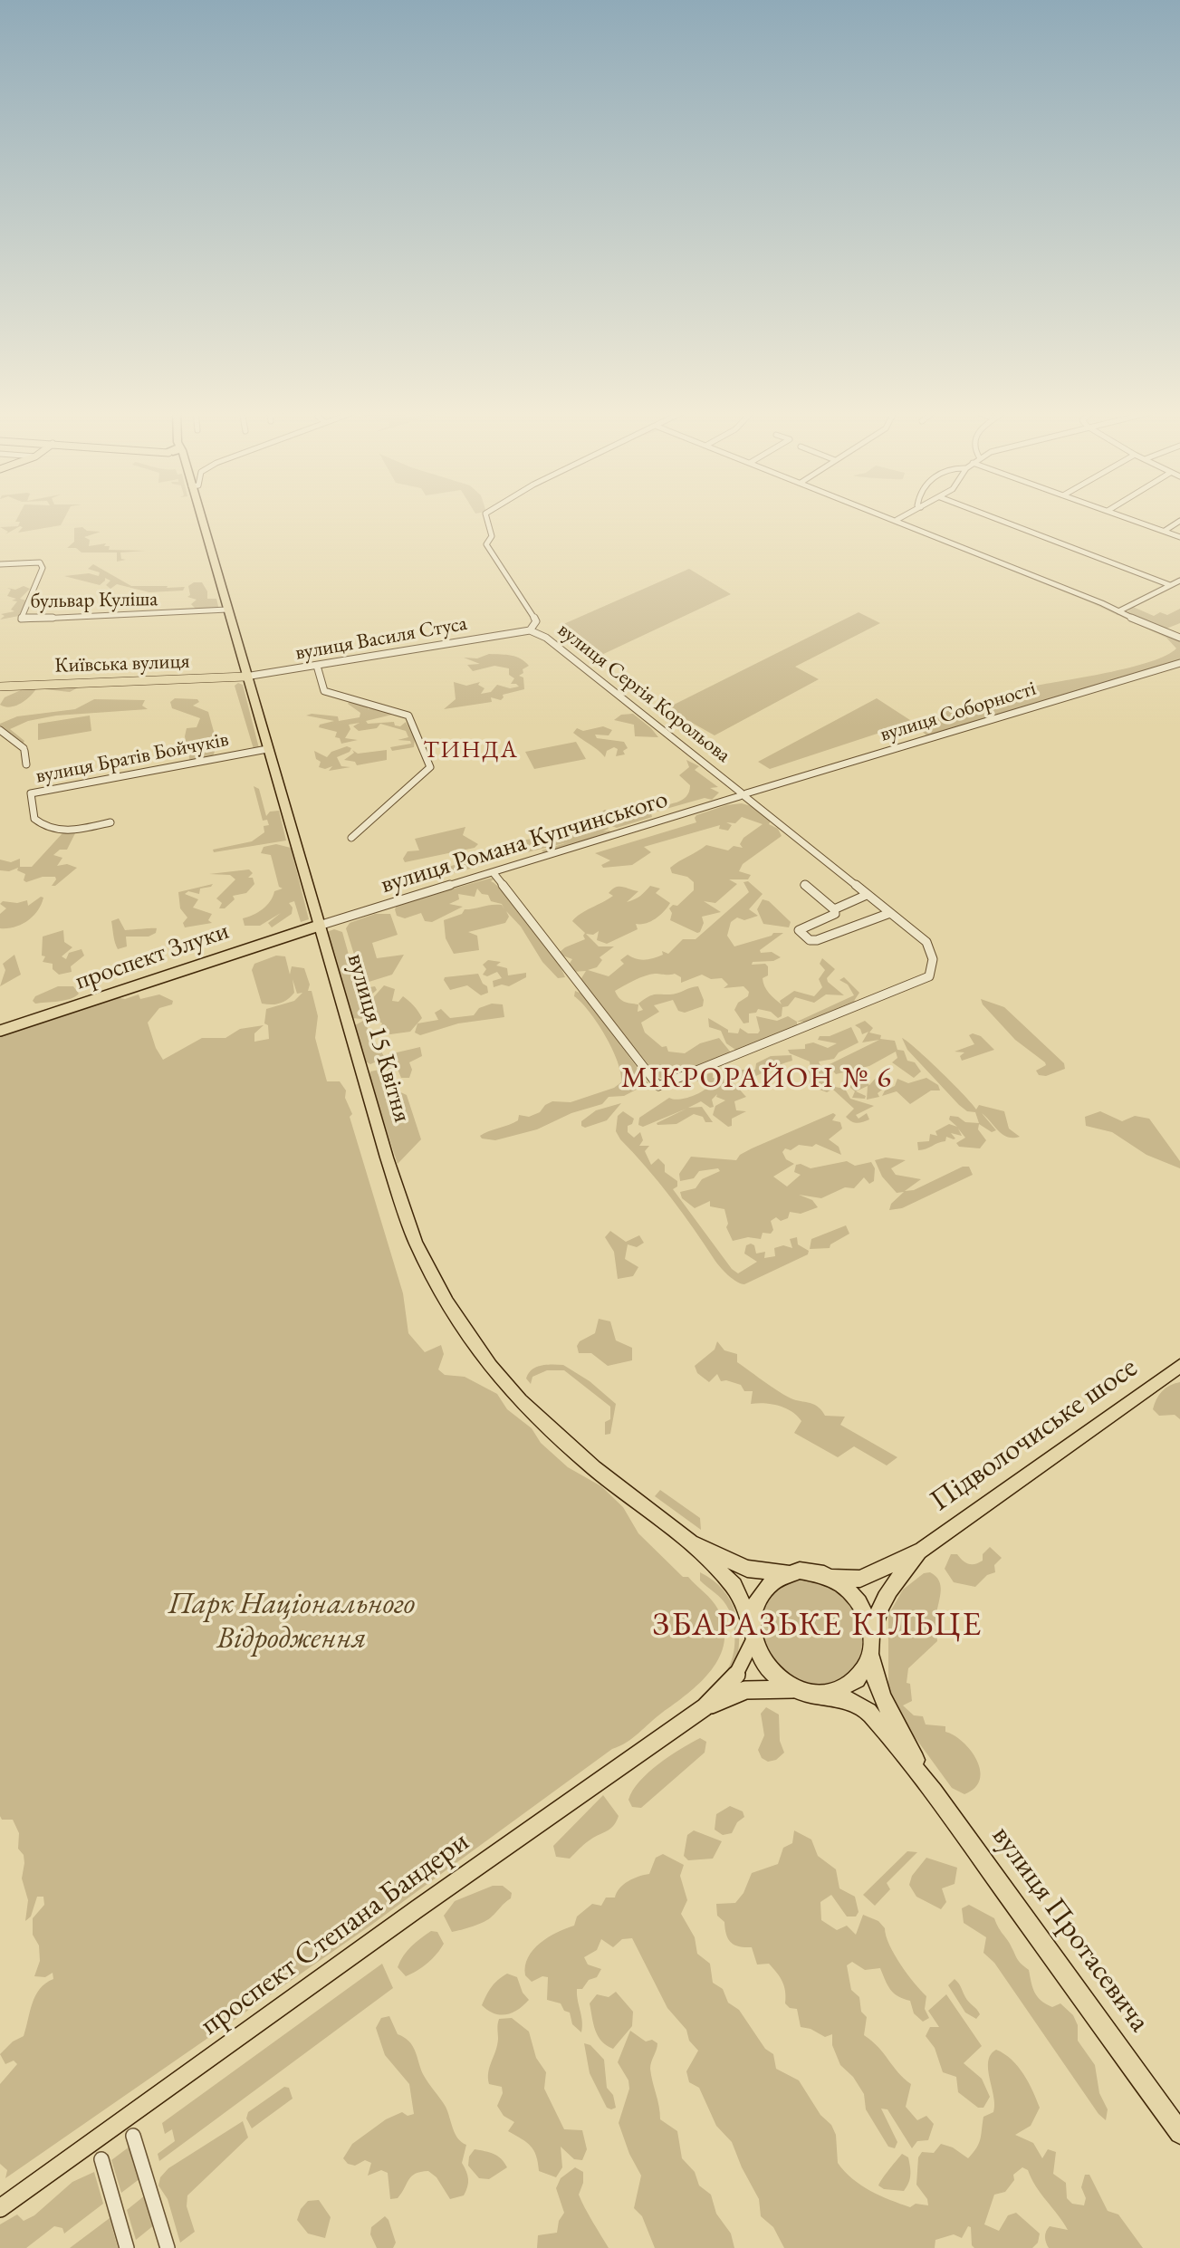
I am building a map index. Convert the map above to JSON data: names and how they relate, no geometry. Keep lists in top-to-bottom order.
{
  "streets": {
    "highway": ["вулиця 15 Квітня", "Підволочиське шосе", "вулиця Протасевича"],
    "main road": ["Київська вулиця", "проспект Злуки", "проспект Степана Бандери"],
    "street": [
      "бульвар Куліша",
      "вулиця Василя Стуса",
      "вулиця Сергія Корольова",
      "вулиця Соборності",
      "вулиця Братів Бойчуків",
      "вулиця Романа Купчинського"
    ]
  },
  "crossings": [
    ["бульвар Куліша", "вулиця 15 Квітня"],
    ["вулиця Василя Стуса", "Київська вулиця"],
    ["вулиця Василя Стуса", "вулиця Сергія Корольова"],
    ["вулиця Василя Стуса", "вулиця 15 Квітня"],
    ["Київська вулиця", "вулиця 15 Квітня"],
    ["вулиця Сергія Корольова", "вулиця Соборності"],
    ["вулиця Сергія Корольова", "вулиця Романа Купчинського"],
    ["вулиця Соборності", "вулиця Романа Купчинського"],
    ["вулиця Братів Бойчуків", "вулиця 15 Квітня"],
    ["вулиця Романа Купчинського", "проспект Злуки"],
    ["вулиця Романа Купчинського", "вулиця 15 Квітня"],
    ["проспект Злуки", "вулиця 15 Квітня"],
    ["вулиця 15 Квітня", "Підволочиське шосе"],
    ["вулиця 15 Квітня", "вулиця Протасевича"],
    ["вулиця 15 Квітня", "проспект Степана Бандери"],
    ["Підволочиське шосе", "вулиця Протасевича"],
    ["Підволочиське шосе", "проспект Степана Бандери"],
    ["вулиця Протасевича", "проспект Степана Бандери"]
  ],
  "districts": ["ТИНДА", "МІКРОРАЙОН № 6", "ЗБАРАЗЬКЕ КІЛЬЦЕ"],
  "parks": ["Парк Національного Відродження"]
}
